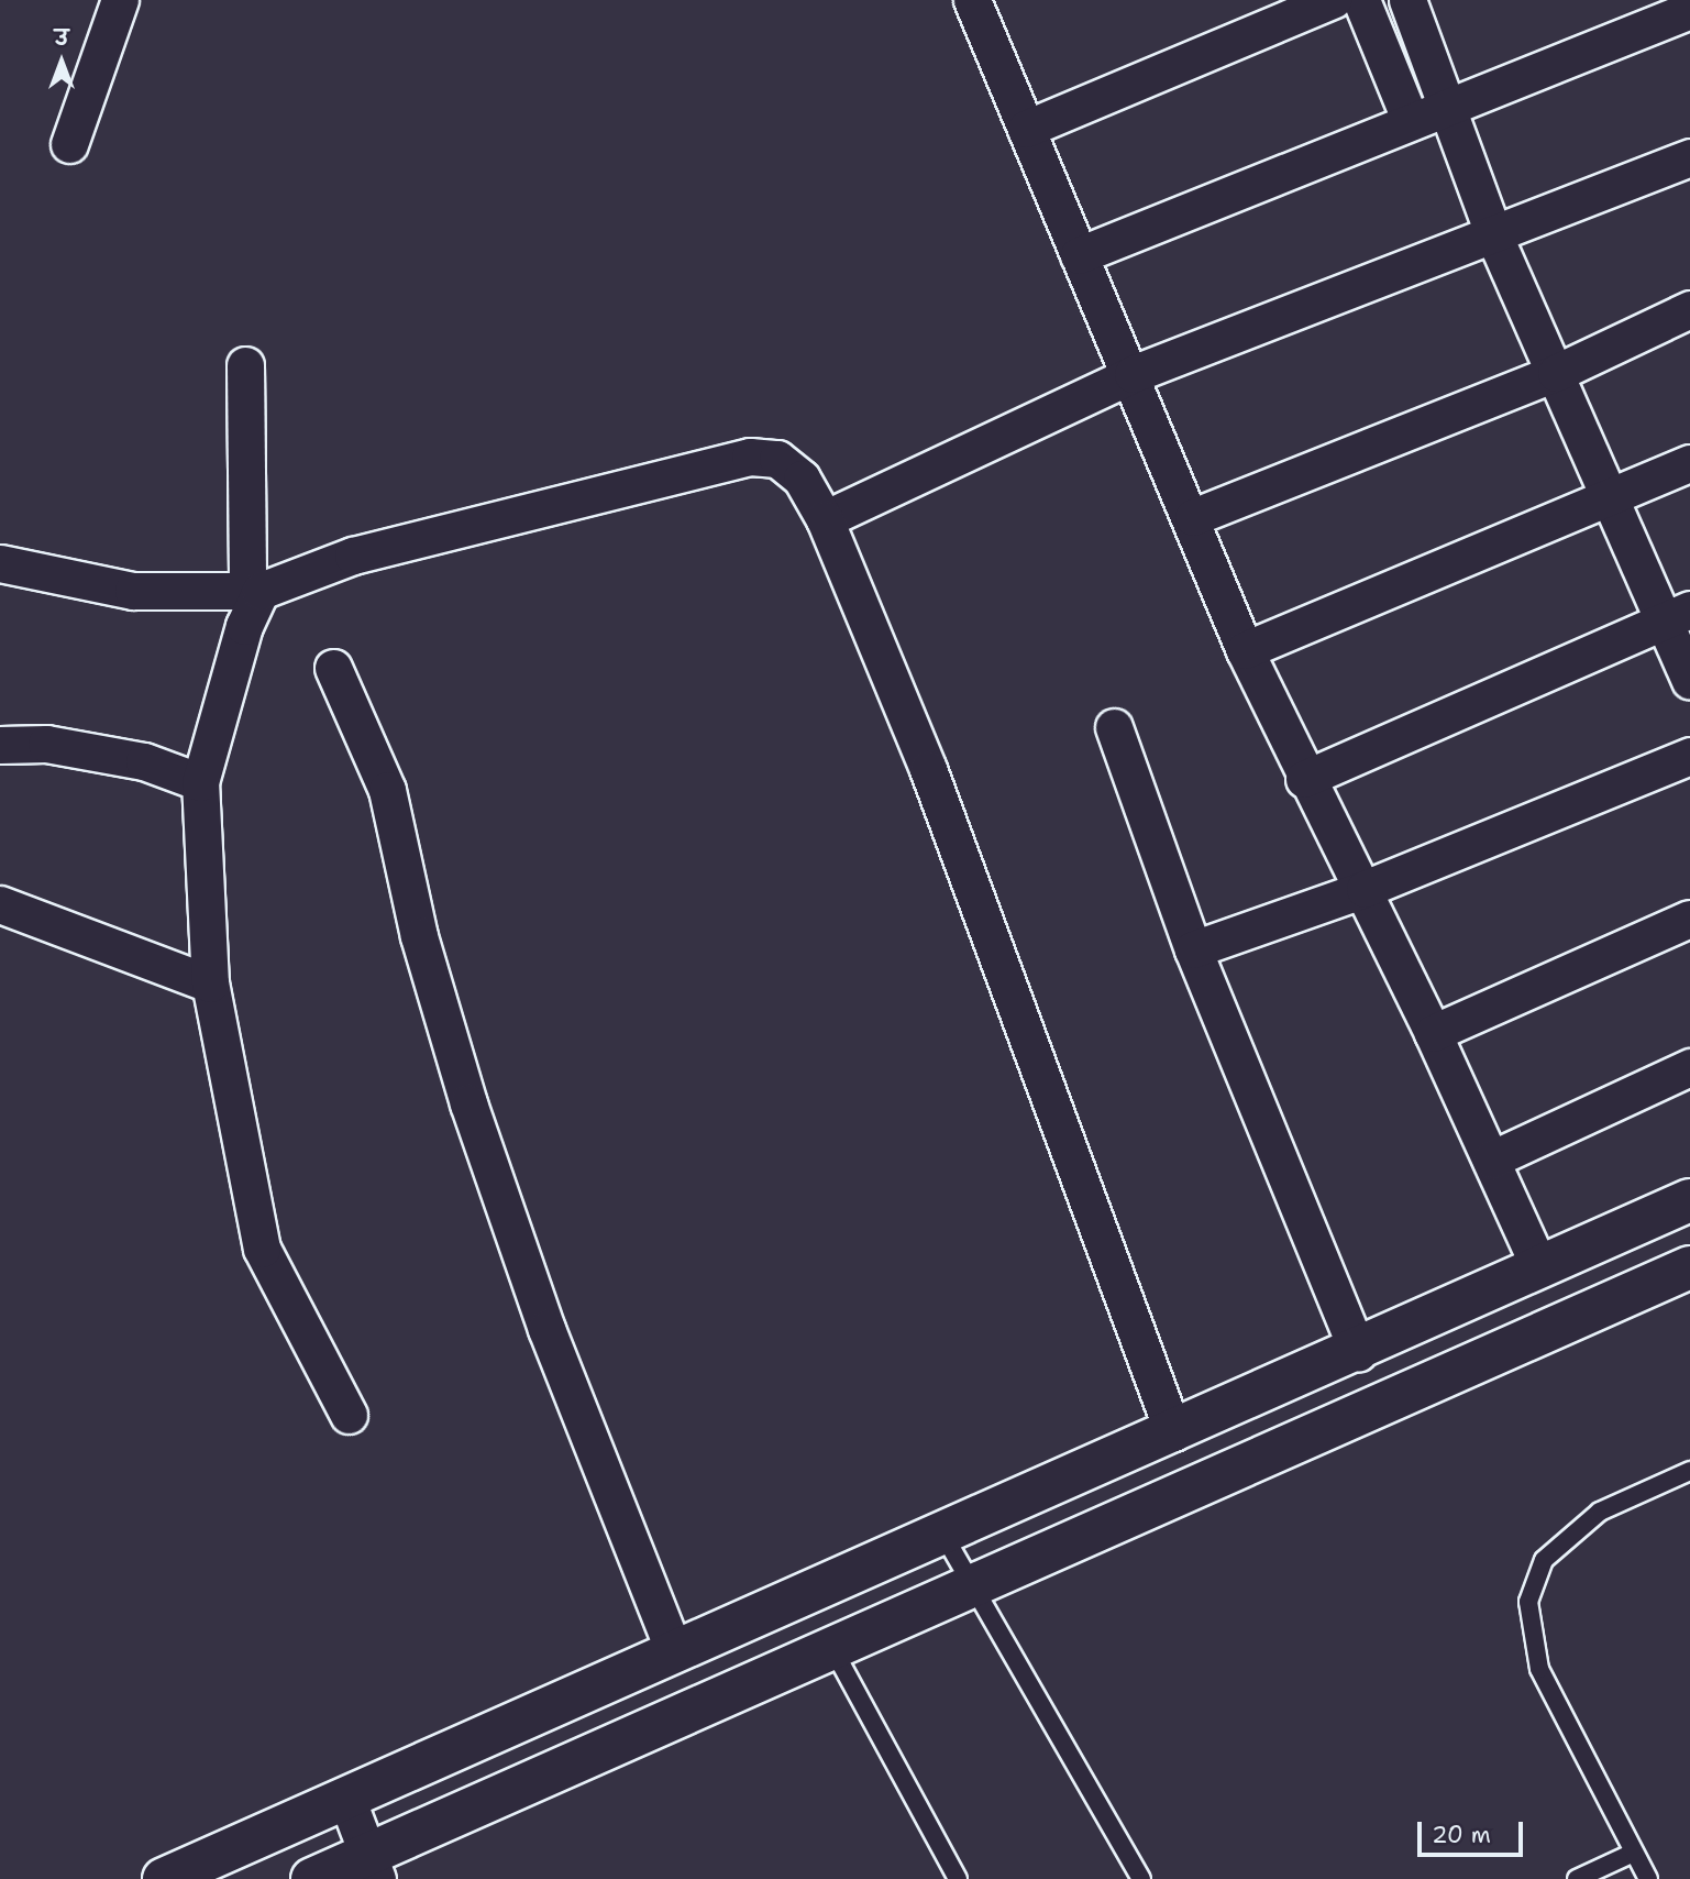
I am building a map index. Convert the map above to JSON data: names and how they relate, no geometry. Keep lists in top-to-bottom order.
{
  "scale_bar": "20 m",
  "north": "top"
}
